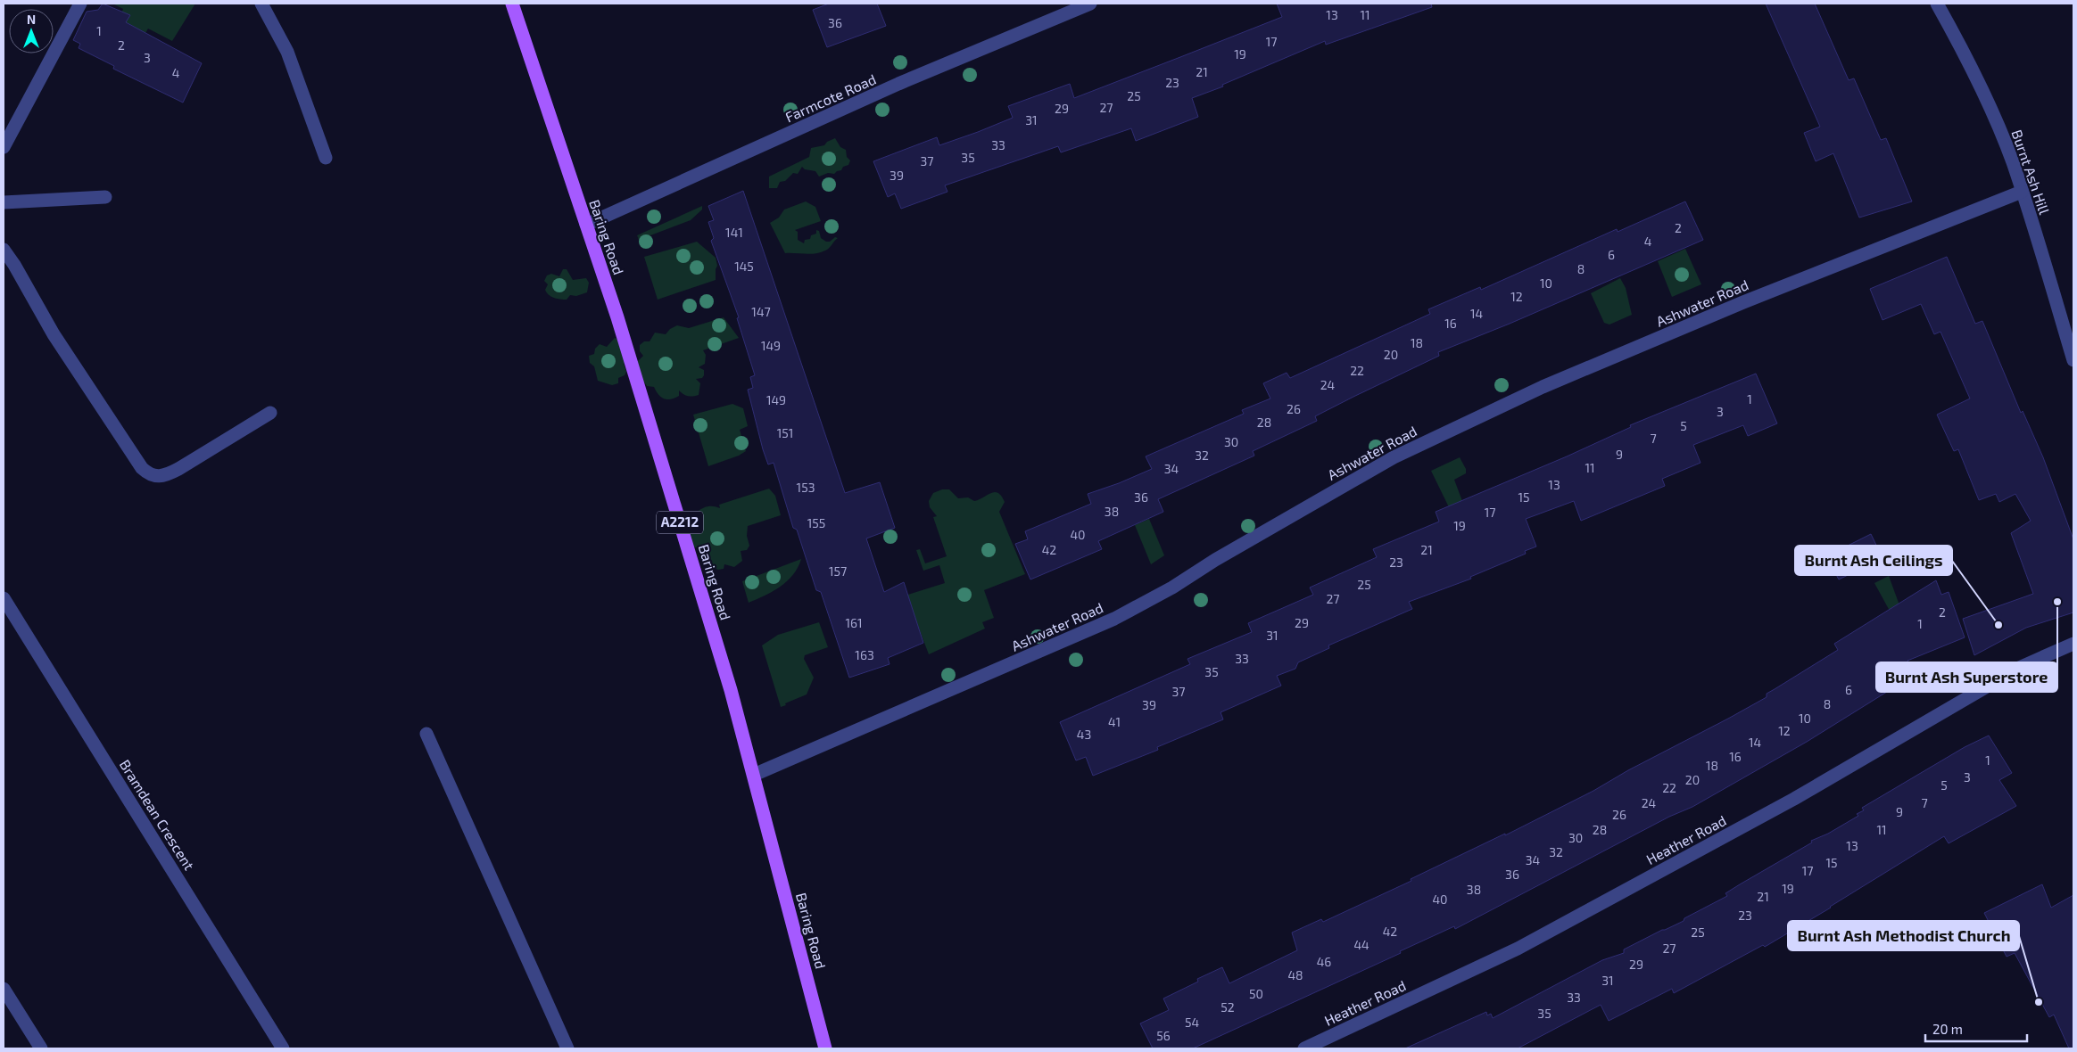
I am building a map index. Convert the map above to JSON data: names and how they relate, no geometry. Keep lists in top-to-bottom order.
{
  "streets": {
    "main road": ["Baring Road", "A2212"],
    "street": [
      "Farmcote Road",
      "Burnt Ash Hill",
      "Ashwater Road",
      "Bramdean Crescent",
      "Heather Road"
    ]
  },
  "crossings": [
    ["Farmcote Road", "Baring Road"],
    ["Burnt Ash Hill", "Ashwater Road"],
    ["Baring Road", "Ashwater Road"]
  ],
  "places": ["Burnt Ash Superstore", "Burnt Ash Ceilings", "Burnt Ash Methodist Church"],
  "house_numbers": [
    "13",
    "11",
    "36",
    "1",
    "17",
    "2",
    "19",
    "3",
    "21",
    "4",
    "23",
    "25",
    "27",
    "29",
    "31",
    "33",
    "35",
    "37",
    "39",
    "2",
    "141",
    "4",
    "6",
    "145",
    "8",
    "10",
    "12",
    "147",
    "14",
    "16",
    "18",
    "149",
    "20",
    "22",
    "24",
    "1",
    "149",
    "26",
    "3",
    "28",
    "5",
    "151",
    "7",
    "30",
    "9",
    "32",
    "11",
    "34",
    "13",
    "153",
    "36",
    "15",
    "38",
    "17",
    "155",
    "19",
    "40",
    "42",
    "21",
    "23",
    "157",
    "25",
    "27",
    "2",
    "161",
    "29",
    "1",
    "31",
    "163",
    "33",
    "35",
    "6",
    "37",
    "8",
    "39",
    "10",
    "41",
    "12",
    "43",
    "14",
    "16",
    "1",
    "18",
    "3",
    "20",
    "5",
    "22",
    "24",
    "7",
    "9",
    "26",
    "28",
    "11",
    "30",
    "13",
    "32",
    "34",
    "15",
    "17",
    "36",
    "19",
    "38",
    "21",
    "40",
    "23",
    "42",
    "25",
    "44",
    "27",
    "46",
    "29",
    "48",
    "31",
    "50",
    "33",
    "52",
    "35",
    "54",
    "56"
  ],
  "scale_bar": "20 m",
  "north": "top"
}
